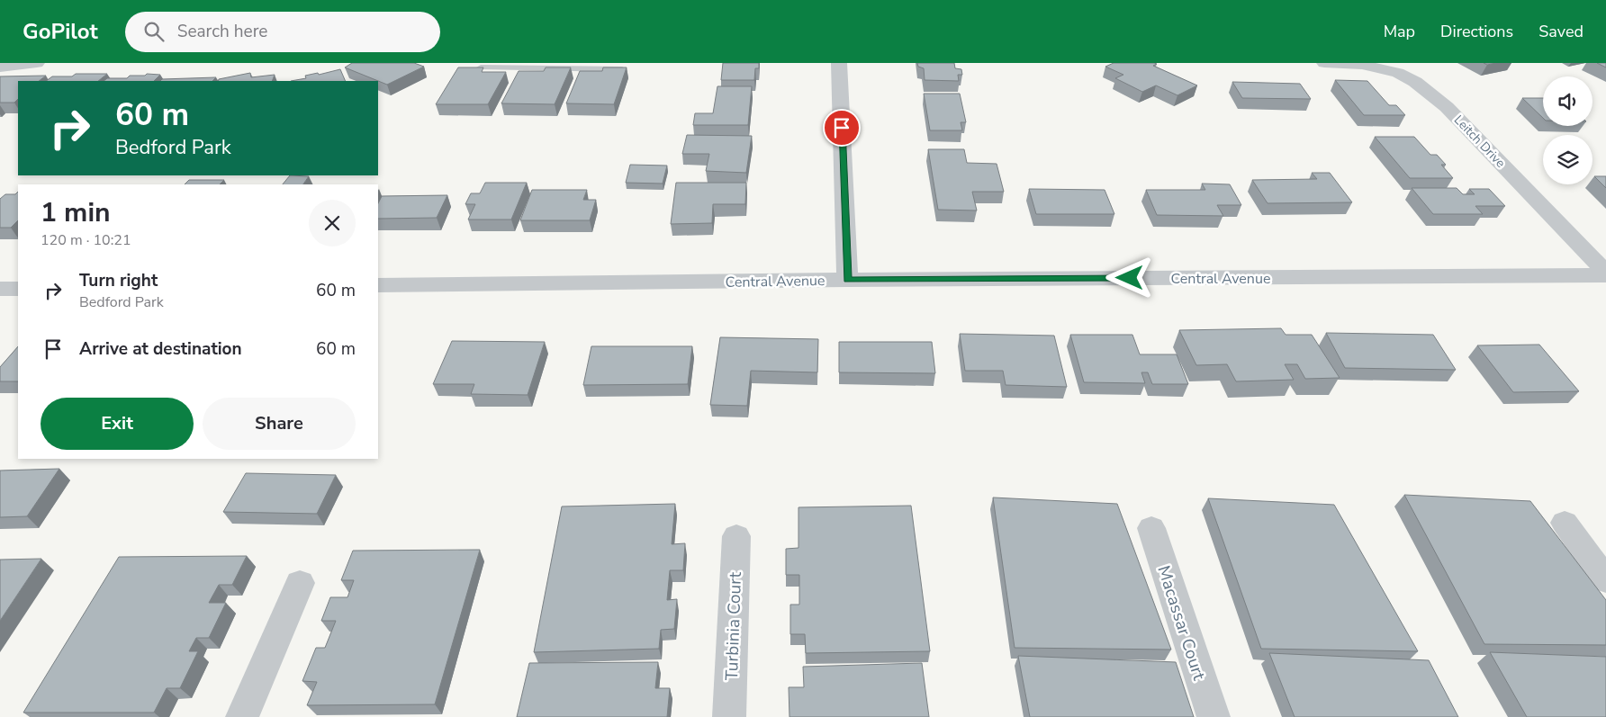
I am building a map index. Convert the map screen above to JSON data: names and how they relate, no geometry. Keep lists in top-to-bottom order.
{
  "streets": {
    "street": [
      "Leitch Drive",
      "Central Avenue",
      "Macassar Court",
      "Turbinia Court"
    ]
  },
  "crossings": [
    ["Leitch Drive", "Central Avenue"]
  ],
  "page": {
    "header": "GoPilot",
    "search": "Search here",
    "nav": ["Map", "Directions", "Saved"],
    "turn": ["60 m", "Bedford Park"],
    "heading": ["1 min", "120 m · 10:21"],
    "list": [
      {
        "name": "Turn right",
        "note": "Bedford Park",
        "value": "60 m"
      },
      {
        "name": "Arrive at destination",
        "value": "60 m"
      }
    ],
    "buttons": ["Exit", "Share"]
  }
}
